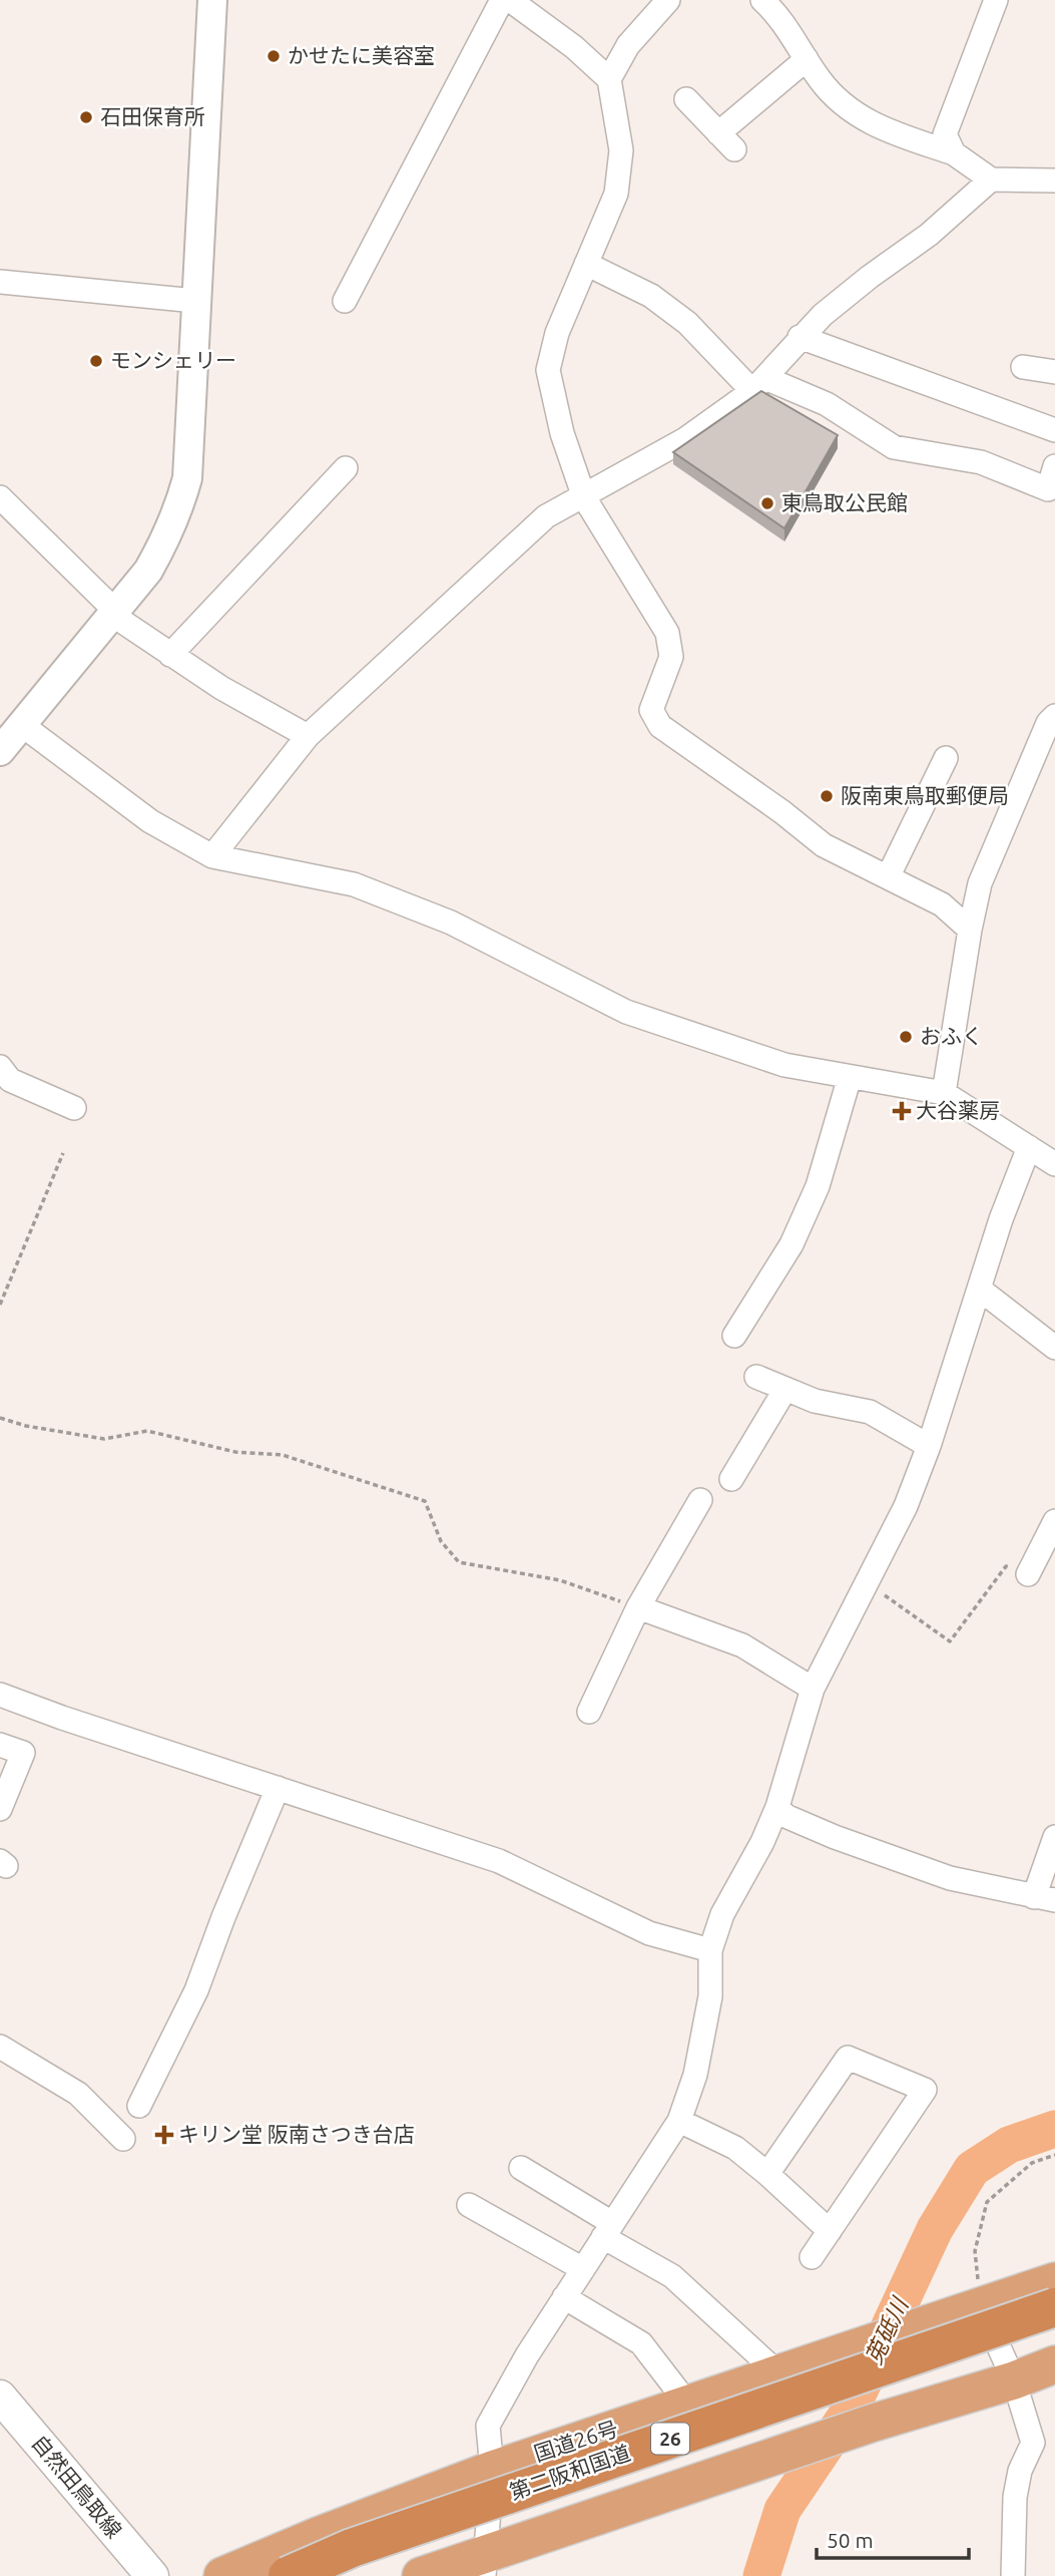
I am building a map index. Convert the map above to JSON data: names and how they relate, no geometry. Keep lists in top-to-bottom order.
{
  "streets": {
    "highway": ["26", "国道26号", "第二阪和国道"],
    "main road": ["自然田鳥取線"]
  },
  "water": ["莵砥川"],
  "places": {
    "other": [
      "かせたに美容室",
      "石田保育所",
      "モンシェリー",
      "東鳥取公民館",
      "阪南東鳥取郵便局",
      "おふく"
    ],
    "health": ["大谷薬房", "キリン堂 阪南さつき台店"]
  },
  "scale_bar": "50 m"
}
